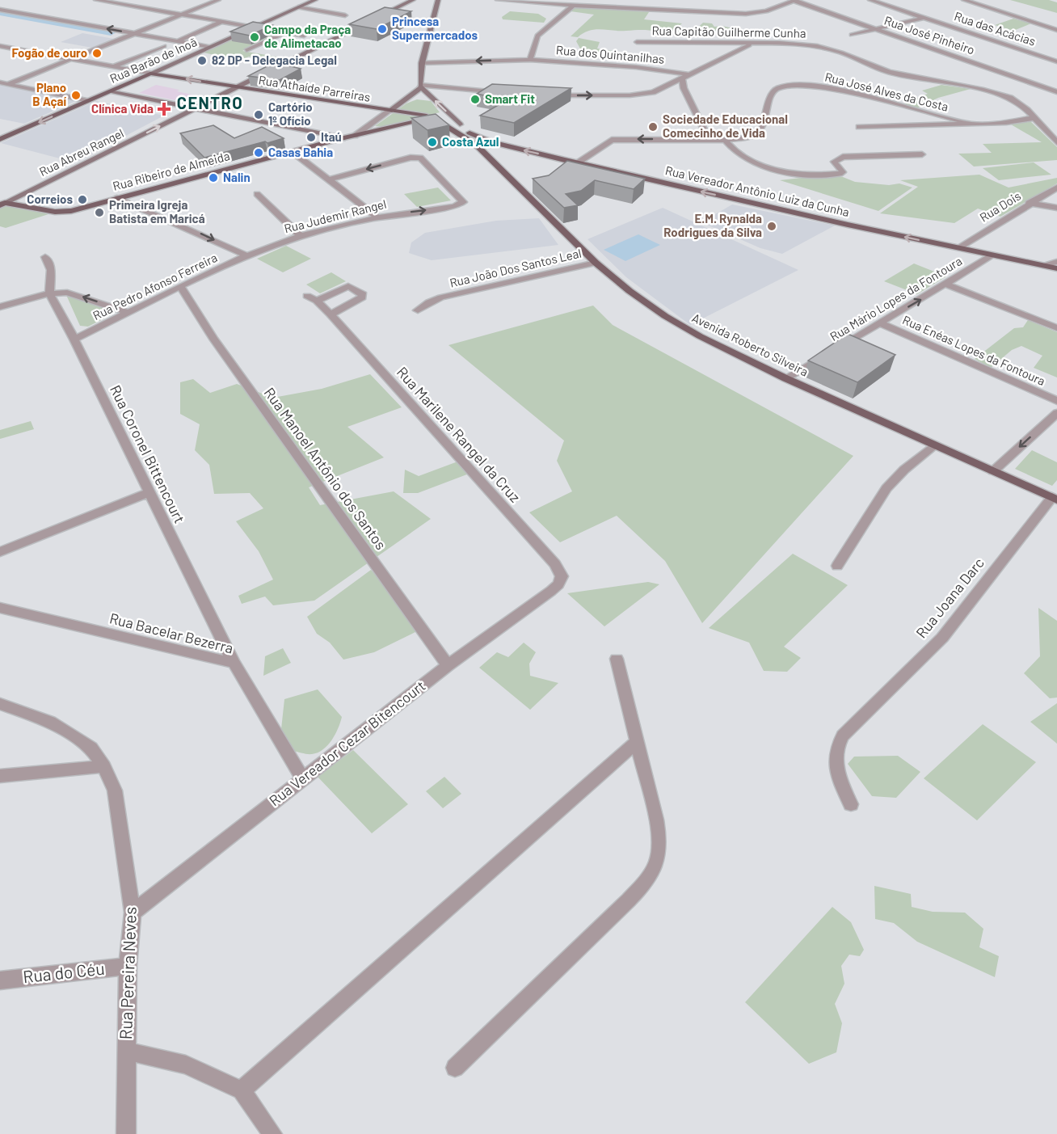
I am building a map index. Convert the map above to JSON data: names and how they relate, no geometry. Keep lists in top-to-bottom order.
{
  "streets": {
    "main road": [
      "Rua Barão de Inoã",
      "Rua Athaíde Parreiras",
      "Rua Abreu Rangel",
      "Rua Ribeiro de Almeida",
      "Rua Vereador Antônio Luiz da Cunha",
      "Avenida Roberto Silveira"
    ],
    "street": [
      "Rua das Acácias",
      "Rua Capitão Guilherme Cunha",
      "Rua José Pinheiro",
      "Rua dos Quintanilhas",
      "Rua José Alves da Costa",
      "Rua Dois",
      "Rua Judemir Rangel",
      "Rua João Dos Santos Leal",
      "Rua Pedro Afonso Ferreira",
      "Rua Mário Lopes da Fontoura",
      "Rua Enéas Lopes da Fontoura",
      "Rua Marilene Rangel da Cruz",
      "Rua Coronel Bittencourt",
      "Rua Manoel Antônio dos Santos",
      "Rua Joana Darc",
      "Rua Bacelar Bezerra",
      "Rua Vereador Cezar Bitencourt",
      "Rua do Céu",
      "Rua Pereira Neves"
    ]
  },
  "crossings": [
    ["Rua Capitão Guilherme Cunha", "Rua José Alves da Costa"],
    ["Rua Barão de Inoã", "Rua Athaíde Parreiras"],
    ["Rua Athaíde Parreiras", "Rua Abreu Rangel"],
    ["Rua Athaíde Parreiras", "Avenida Roberto Silveira"],
    ["Rua José Alves da Costa", "Rua Vereador Antônio Luiz da Cunha"],
    ["Rua Abreu Rangel", "Rua Ribeiro de Almeida"],
    ["Rua Ribeiro de Almeida", "Avenida Roberto Silveira"],
    ["Rua Vereador Antônio Luiz da Cunha", "Rua Dois"],
    ["Rua Vereador Antônio Luiz da Cunha", "Rua Mário Lopes da Fontoura"],
    ["Rua Vereador Antônio Luiz da Cunha", "Avenida Roberto Silveira"],
    ["Rua Judemir Rangel", "Rua Pedro Afonso Ferreira"],
    ["Rua João Dos Santos Leal", "Avenida Roberto Silveira"],
    ["Rua Pedro Afonso Ferreira", "Rua Coronel Bittencourt"],
    ["Rua Pedro Afonso Ferreira", "Rua Manoel Antônio dos Santos"],
    ["Rua Mário Lopes da Fontoura", "Avenida Roberto Silveira"],
    ["Rua Mário Lopes da Fontoura", "Rua Enéas Lopes da Fontoura"],
    ["Avenida Roberto Silveira", "Rua Joana Darc"],
    ["Rua Marilene Rangel da Cruz", "Rua Vereador Cezar Bitencourt"],
    ["Rua Coronel Bittencourt", "Rua Bacelar Bezerra"],
    ["Rua Manoel Antônio dos Santos", "Rua Vereador Cezar Bitencourt"],
    ["Rua Bacelar Bezerra", "Rua Vereador Cezar Bitencourt"],
    ["Rua Vereador Cezar Bitencourt", "Rua Pereira Neves"],
    ["Rua do Céu", "Rua Pereira Neves"]
  ],
  "one_way": ["Rua Abreu Rangel", "Rua Vereador Antônio Luiz da Cunha"],
  "districts": ["CENTRO"],
  "places": {
    "other": [
      "Princesa Supermercados",
      "Campo da Praça de Alimetacao",
      "Fogão de ouro",
      "82 DP - Delegacia Legal",
      "Plano B Açaí",
      "Smart Fit",
      "Cartório 1º Ofício",
      "Sociedade Educacional Comecinho de Vida",
      "Itaú",
      "Costa Azul",
      "Casas Bahia",
      "Nalin",
      "Correios",
      "Primeira Igreja Batista em Maricá",
      "E.M. Rynalda Rodrigues da Silva"
    ],
    "health": ["Clínica Vida"]
  }
}
